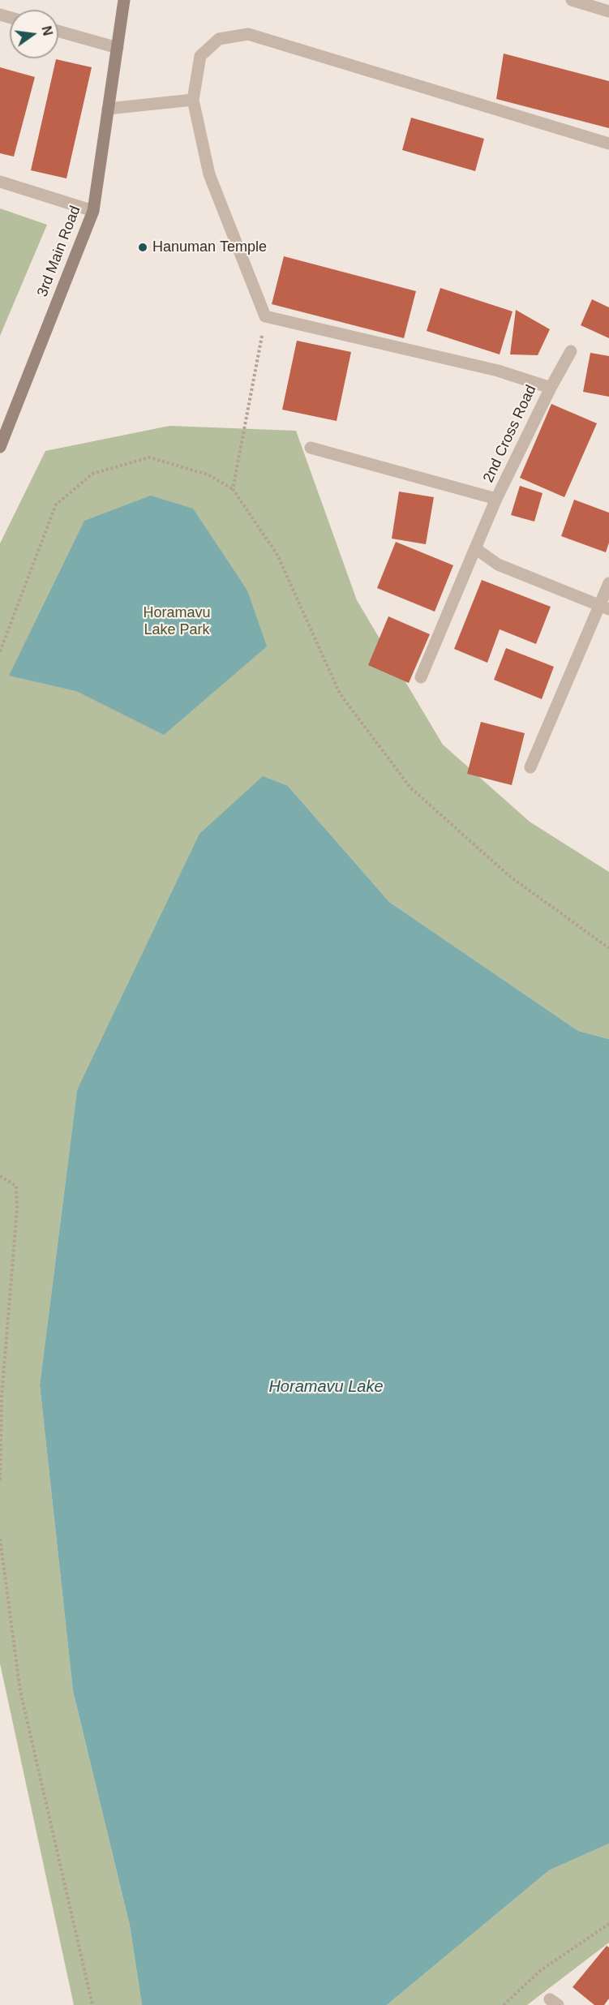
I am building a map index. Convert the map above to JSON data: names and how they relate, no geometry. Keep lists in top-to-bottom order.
{
  "streets": {
    "street": ["3rd Main Road", "2nd Cross Road"]
  },
  "water": ["Horamavu Lake"],
  "parks": ["Horamavu Lake Park"],
  "places": ["Hanuman Temple"],
  "north": "right"
}
